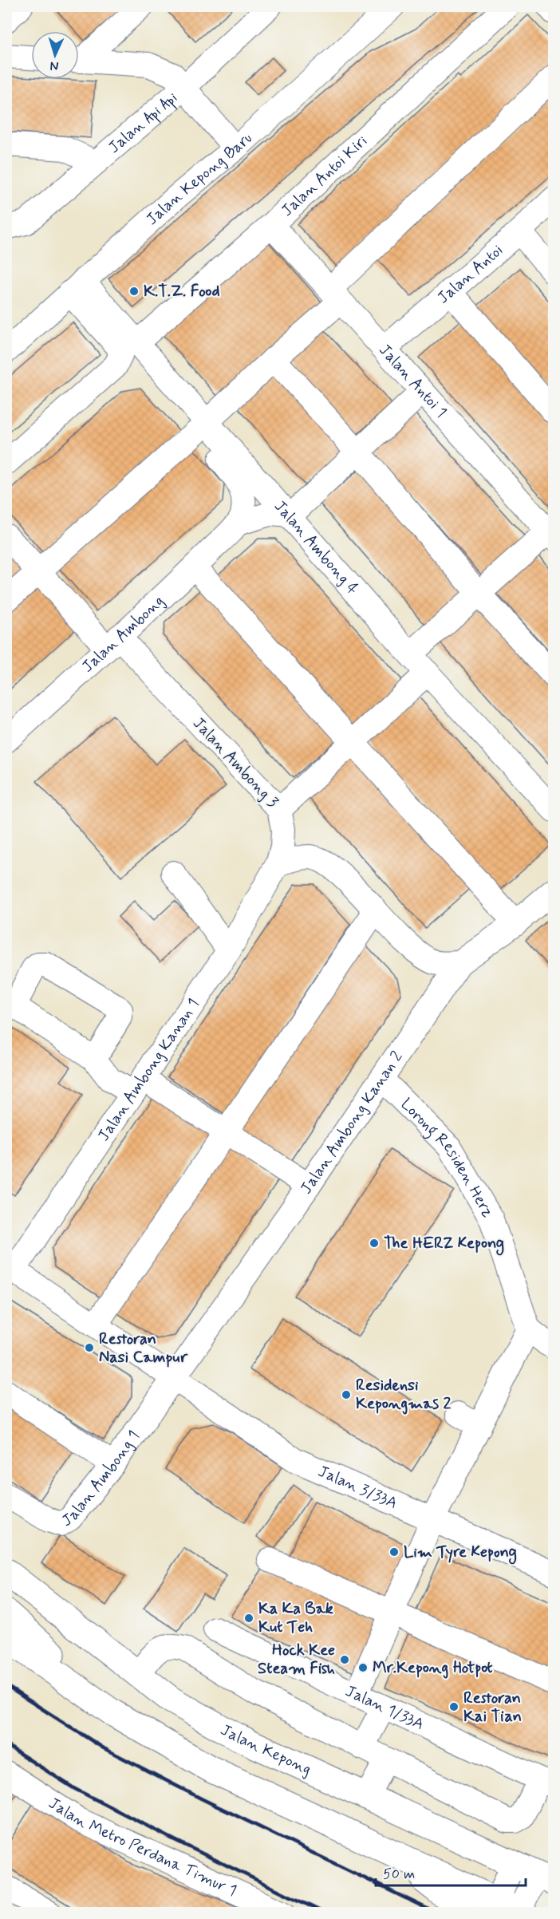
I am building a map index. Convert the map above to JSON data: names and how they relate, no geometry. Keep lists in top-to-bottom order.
{
  "streets": {
    "main road": ["Jalan Kepong"],
    "street": [
      "Jalan Api Api",
      "Jalan Antoi Kiri",
      "Jalan Kepong Baru",
      "Jalan Antoi",
      "Jalan Antoi 1",
      "Jalan Ambong 4",
      "Jalan Ambong",
      "Jalan Ambong 3",
      "Jalan Ambong Kanan 1",
      "Jalan Ambong Kanan 2",
      "Lorong Residen Herz",
      "Jalan Ambong 1",
      "Jalan 3/33A",
      "Jalan 1/33A",
      "Jalan Metro Perdana Timur 1"
    ]
  },
  "crossings": [
    ["Jalan Antoi Kiri", "Jalan Antoi 1"],
    ["Jalan Antoi Kiri", "Jalan Ambong 4"],
    ["Jalan Kepong Baru", "Jalan Ambong 4"],
    ["Jalan Antoi", "Jalan Antoi 1"],
    ["Jalan Ambong 4", "Jalan Ambong"],
    ["Jalan Ambong", "Jalan Ambong 3"],
    ["Jalan Ambong 3", "Jalan Ambong Kanan 1"],
    ["Jalan Ambong Kanan 1", "Jalan 3/33A"],
    ["Jalan Ambong Kanan 2", "Lorong Residen Herz"],
    ["Jalan Ambong Kanan 2", "Jalan Ambong 1"],
    ["Jalan Ambong Kanan 2", "Jalan 3/33A"],
    ["Jalan Ambong 1", "Jalan 3/33A"]
  ],
  "places": [
    "K.T.Z. Food",
    "The HERZ Kepong",
    "Restoran Nasi Campur",
    "Residensi Kepongmas 2",
    "Lim Tyre Kepong",
    "Ka Ka Bak Kut Teh",
    "Hock Kee Steam Fish",
    "Mr.Kepong Hotpot",
    "Restoran Kai Tian"
  ],
  "scale_bar": "50 m",
  "north": "bottom"
}
